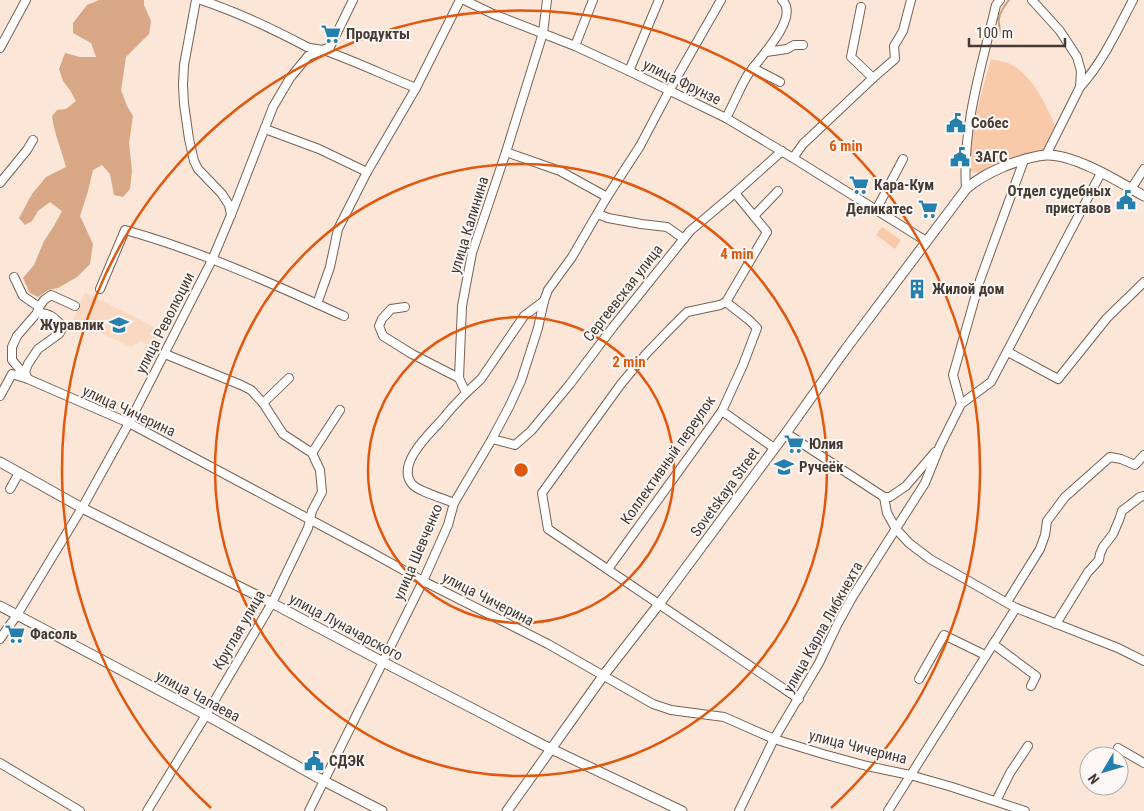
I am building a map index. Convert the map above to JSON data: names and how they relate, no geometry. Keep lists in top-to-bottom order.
{
  "streets": {
    "main road": ["Sovetskaya Street", "улица Луначарского", "улица Чапаева"],
    "street": [
      "улица Фрунзе",
      "улица Калинина",
      "Сергеевская улица",
      "улица Революции",
      "улица Чичерина",
      "Коллективный переулок",
      "улица Шевченко",
      "улица Карла Либкнехта",
      "Круглая улица"
    ]
  },
  "crossings": [
    ["улица Фрунзе", "улица Калинина"],
    ["улица Фрунзе", "Сергеевская улица"],
    ["улица Фрунзе", "Sovetskaya Street"],
    ["улица Фрунзе", "улица Шевченко"],
    ["улица Калинина", "улица Шевченко"],
    ["Сергеевская улица", "улица Шевченко"],
    ["улица Революции", "улица Чичерина"],
    ["улица Революции", "улица Луначарского"],
    ["улица Революции", "улица Чапаева"],
    ["улица Чичерина", "Sovetskaya Street"],
    ["улица Чичерина", "улица Шевченко"],
    ["улица Чичерина", "улица Карла Либкнехта"],
    ["улица Чичерина", "Круглая улица"],
    ["Sovetskaya Street", "улица Луначарского"],
    ["улица Шевченко", "улица Луначарского"],
    ["улица Шевченко", "улица Чапаева"],
    ["улица Луначарского", "Круглая улица"],
    ["Круглая улица", "улица Чапаева"]
  ],
  "places": {
    "supermarket": [
      "Продукты",
      "Кара-Кум",
      "Деликатес",
      "Юлия",
      "Фасоль"
    ],
    "public building": [
      "Собес",
      "ЗАГС",
      "Отдел судебных приставов",
      "СДЭК"
    ],
    "building": ["Жилой дом"],
    "school or university": ["Журавлик", "Ручеёк"]
  },
  "scale_bar": "100 m",
  "north": "bottom left",
  "rings": ["6 min", "4 min", "2 min"]
}
